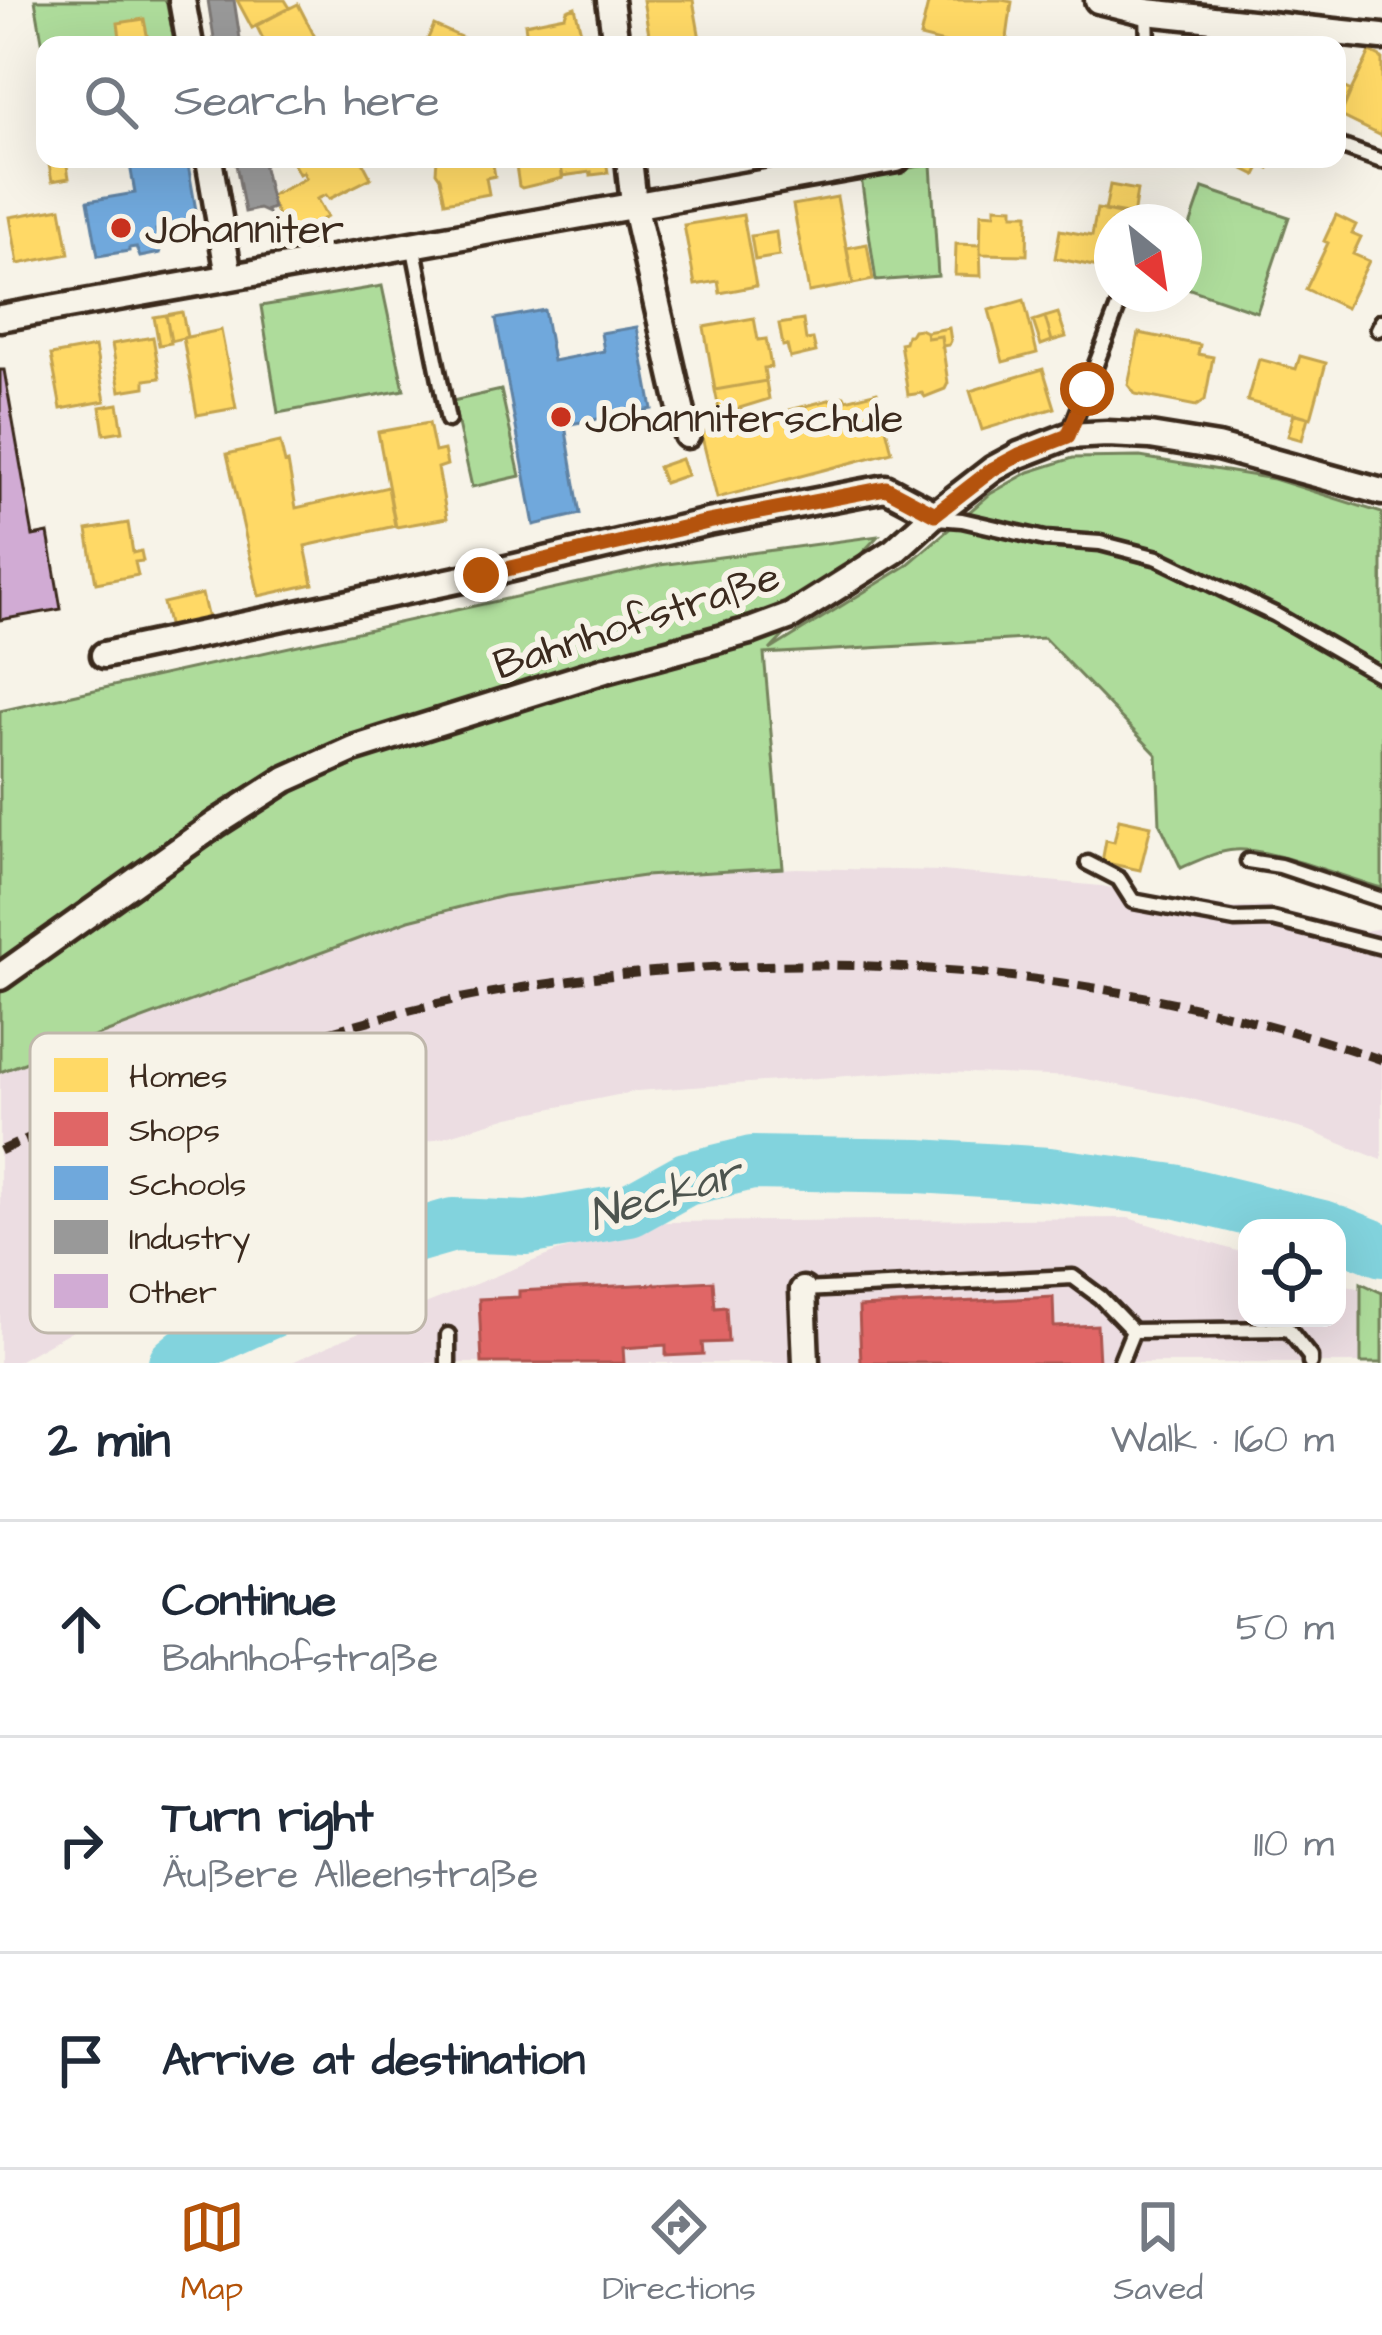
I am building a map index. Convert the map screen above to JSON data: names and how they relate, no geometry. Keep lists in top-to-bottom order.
{
  "streets": {
    "street": ["Bahnhofstraße"]
  },
  "water": ["Neckar"],
  "places": ["Johanniter", "Johanniterschule"],
  "legend": [
    "Homes",
    "Shops",
    "Schools",
    "Industry",
    "Other"
  ],
  "north": "bottom right",
  "page": {
    "search": "Search here",
    "heading": ["2 min", "Walk · 160 m"],
    "list": [
      ["Continue", "Bahnhofstraße", "50 m"],
      ["Turn right", "Äußere Alleenstraße", "110 m"],
      "Arrive at destination"
    ],
    "nav": ["Map", "Directions", "Saved"]
  }
}
